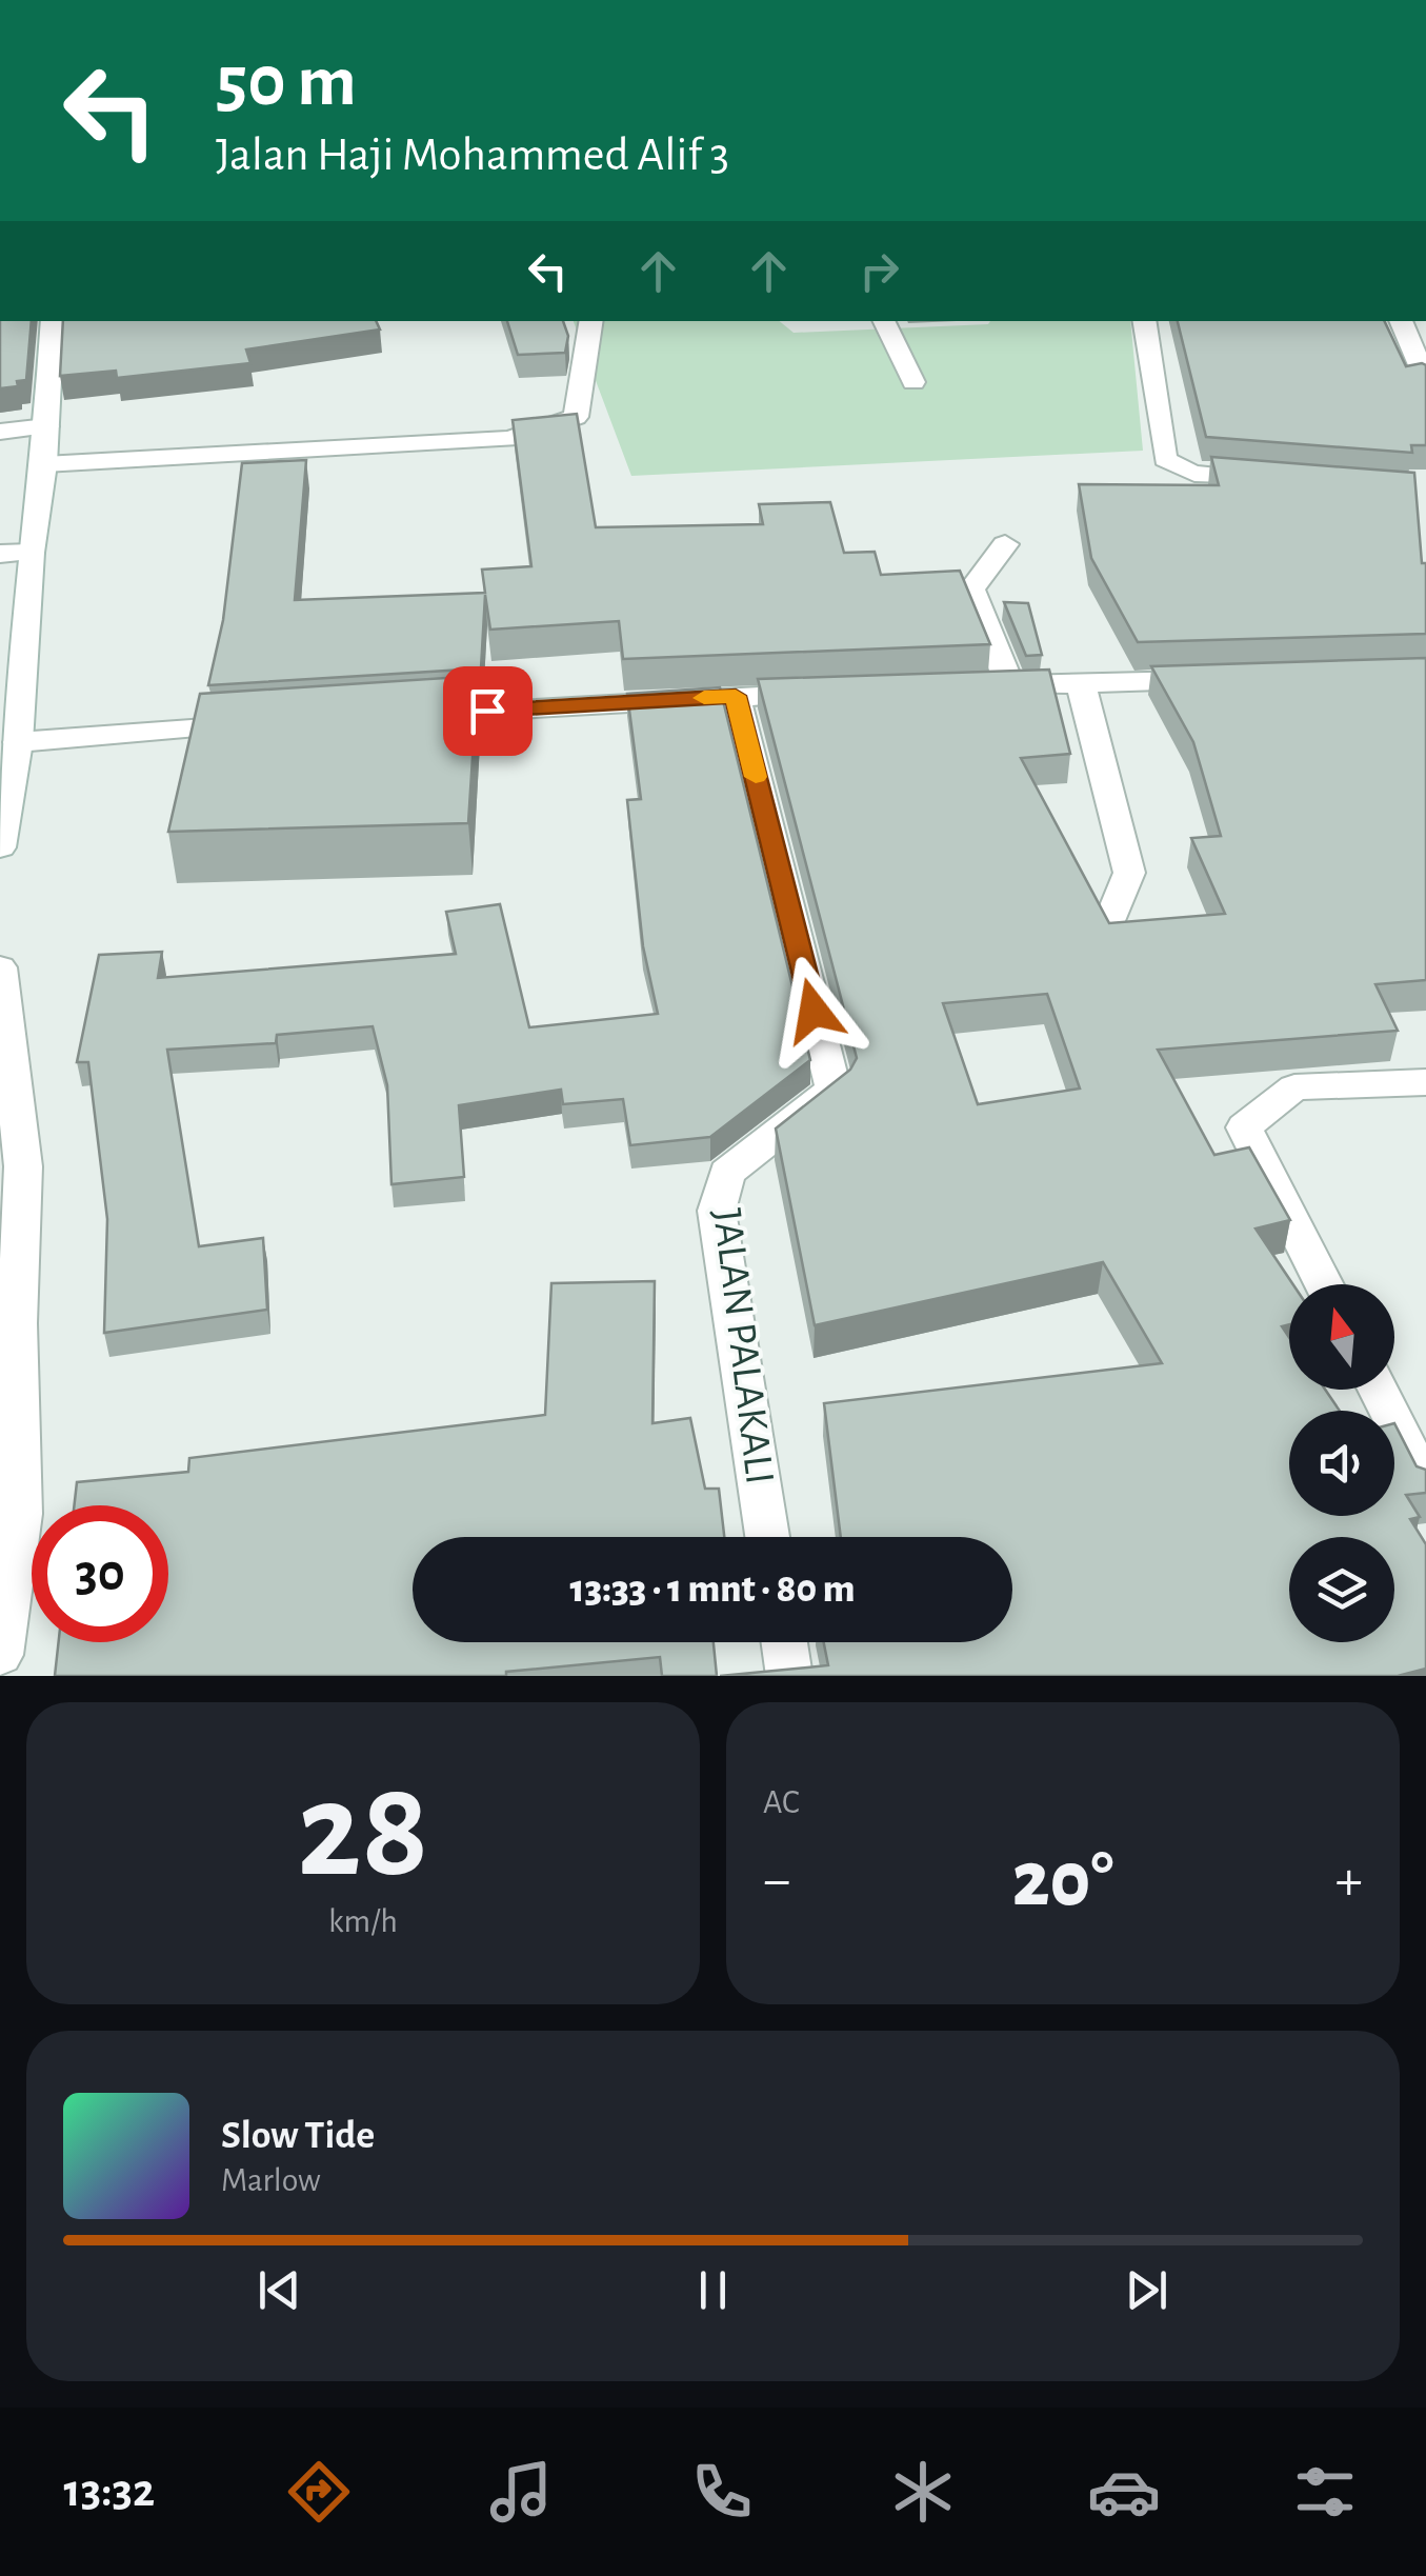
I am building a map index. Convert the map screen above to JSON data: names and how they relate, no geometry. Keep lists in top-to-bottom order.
{
  "streets": {
    "street": ["JALAN PALAKALI"]
  },
  "north": "top",
  "page": {
    "turn": ["50 m", "Jalan Haji Mohammed Alif 3"],
    "limit": "30",
    "trip": "13:33 · 1 mnt · 80 m",
    "tile": [
      ["28", "km/h"],
      "AC"
    ],
    "heat": ["−", "20°", "+"],
    "song": ["Slow Tide", "Marlow"],
    "tabs": "13:32"
  }
}
